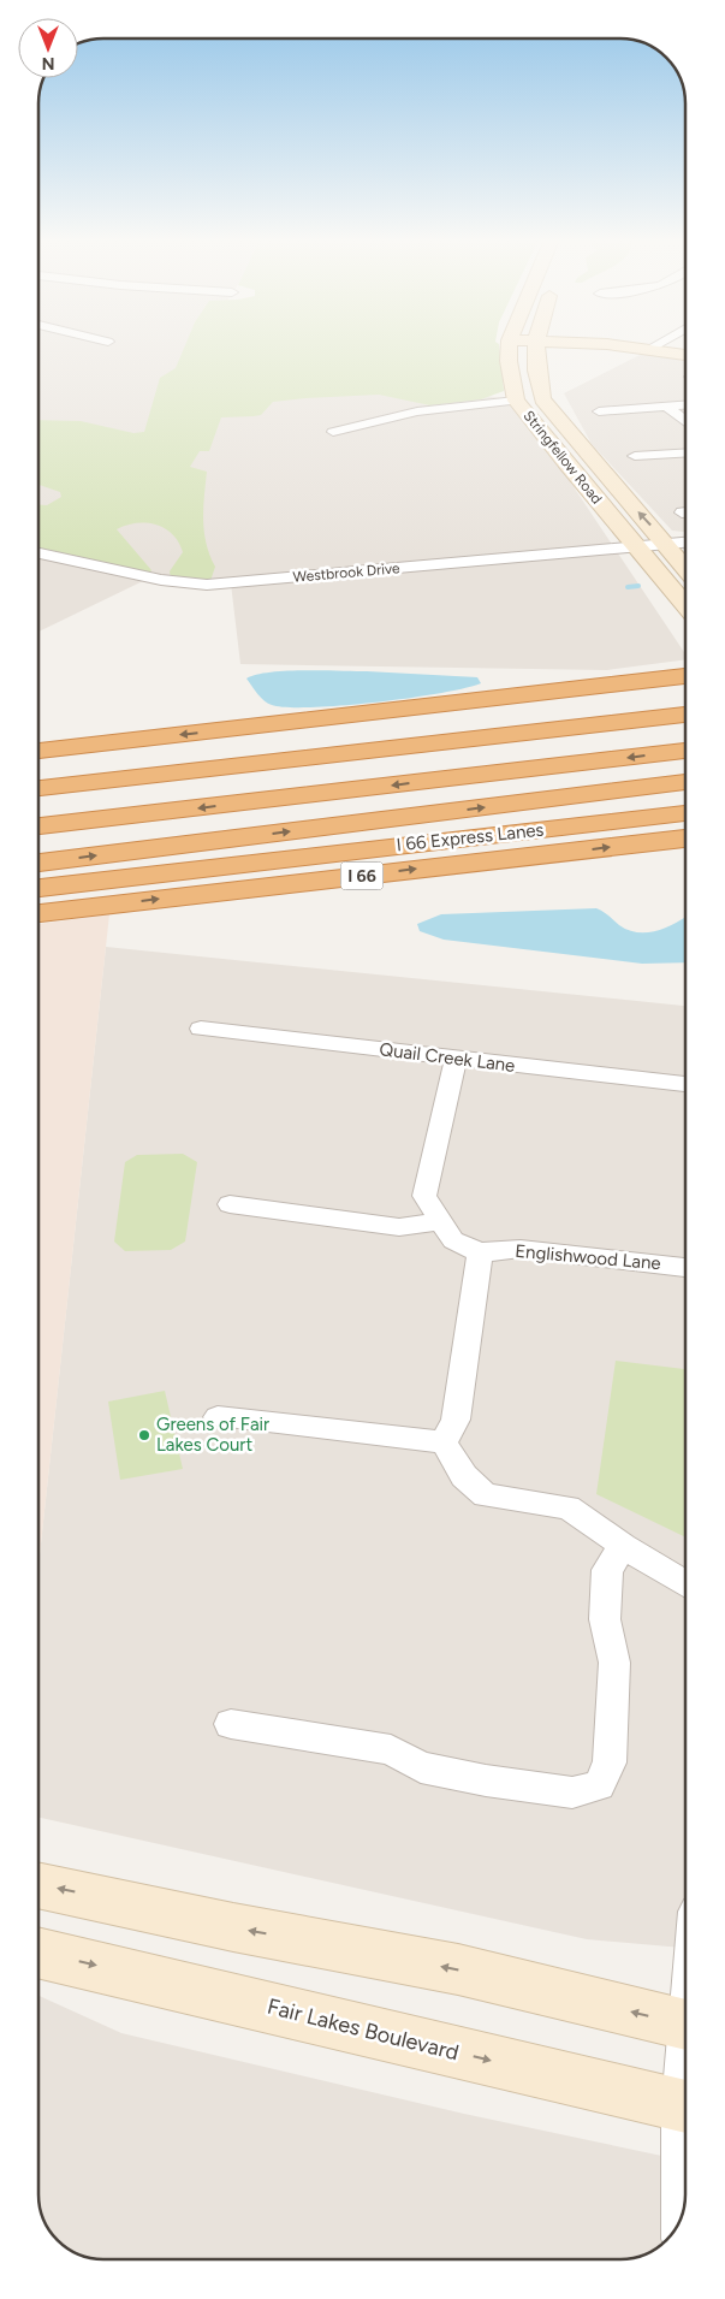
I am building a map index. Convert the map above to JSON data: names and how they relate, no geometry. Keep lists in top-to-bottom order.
{
  "streets": {
    "highway": ["I 66 Express Lanes", "I 66"],
    "main road": ["Stringfellow Road", "Fair Lakes Boulevard"],
    "street": ["Westbrook Drive", "Quail Creek Lane", "Englishwood Lane"]
  },
  "crossings": [
    ["Stringfellow Road", "Westbrook Drive"]
  ],
  "places": ["Greens of Fair Lakes Court"],
  "north": "bottom"
}
